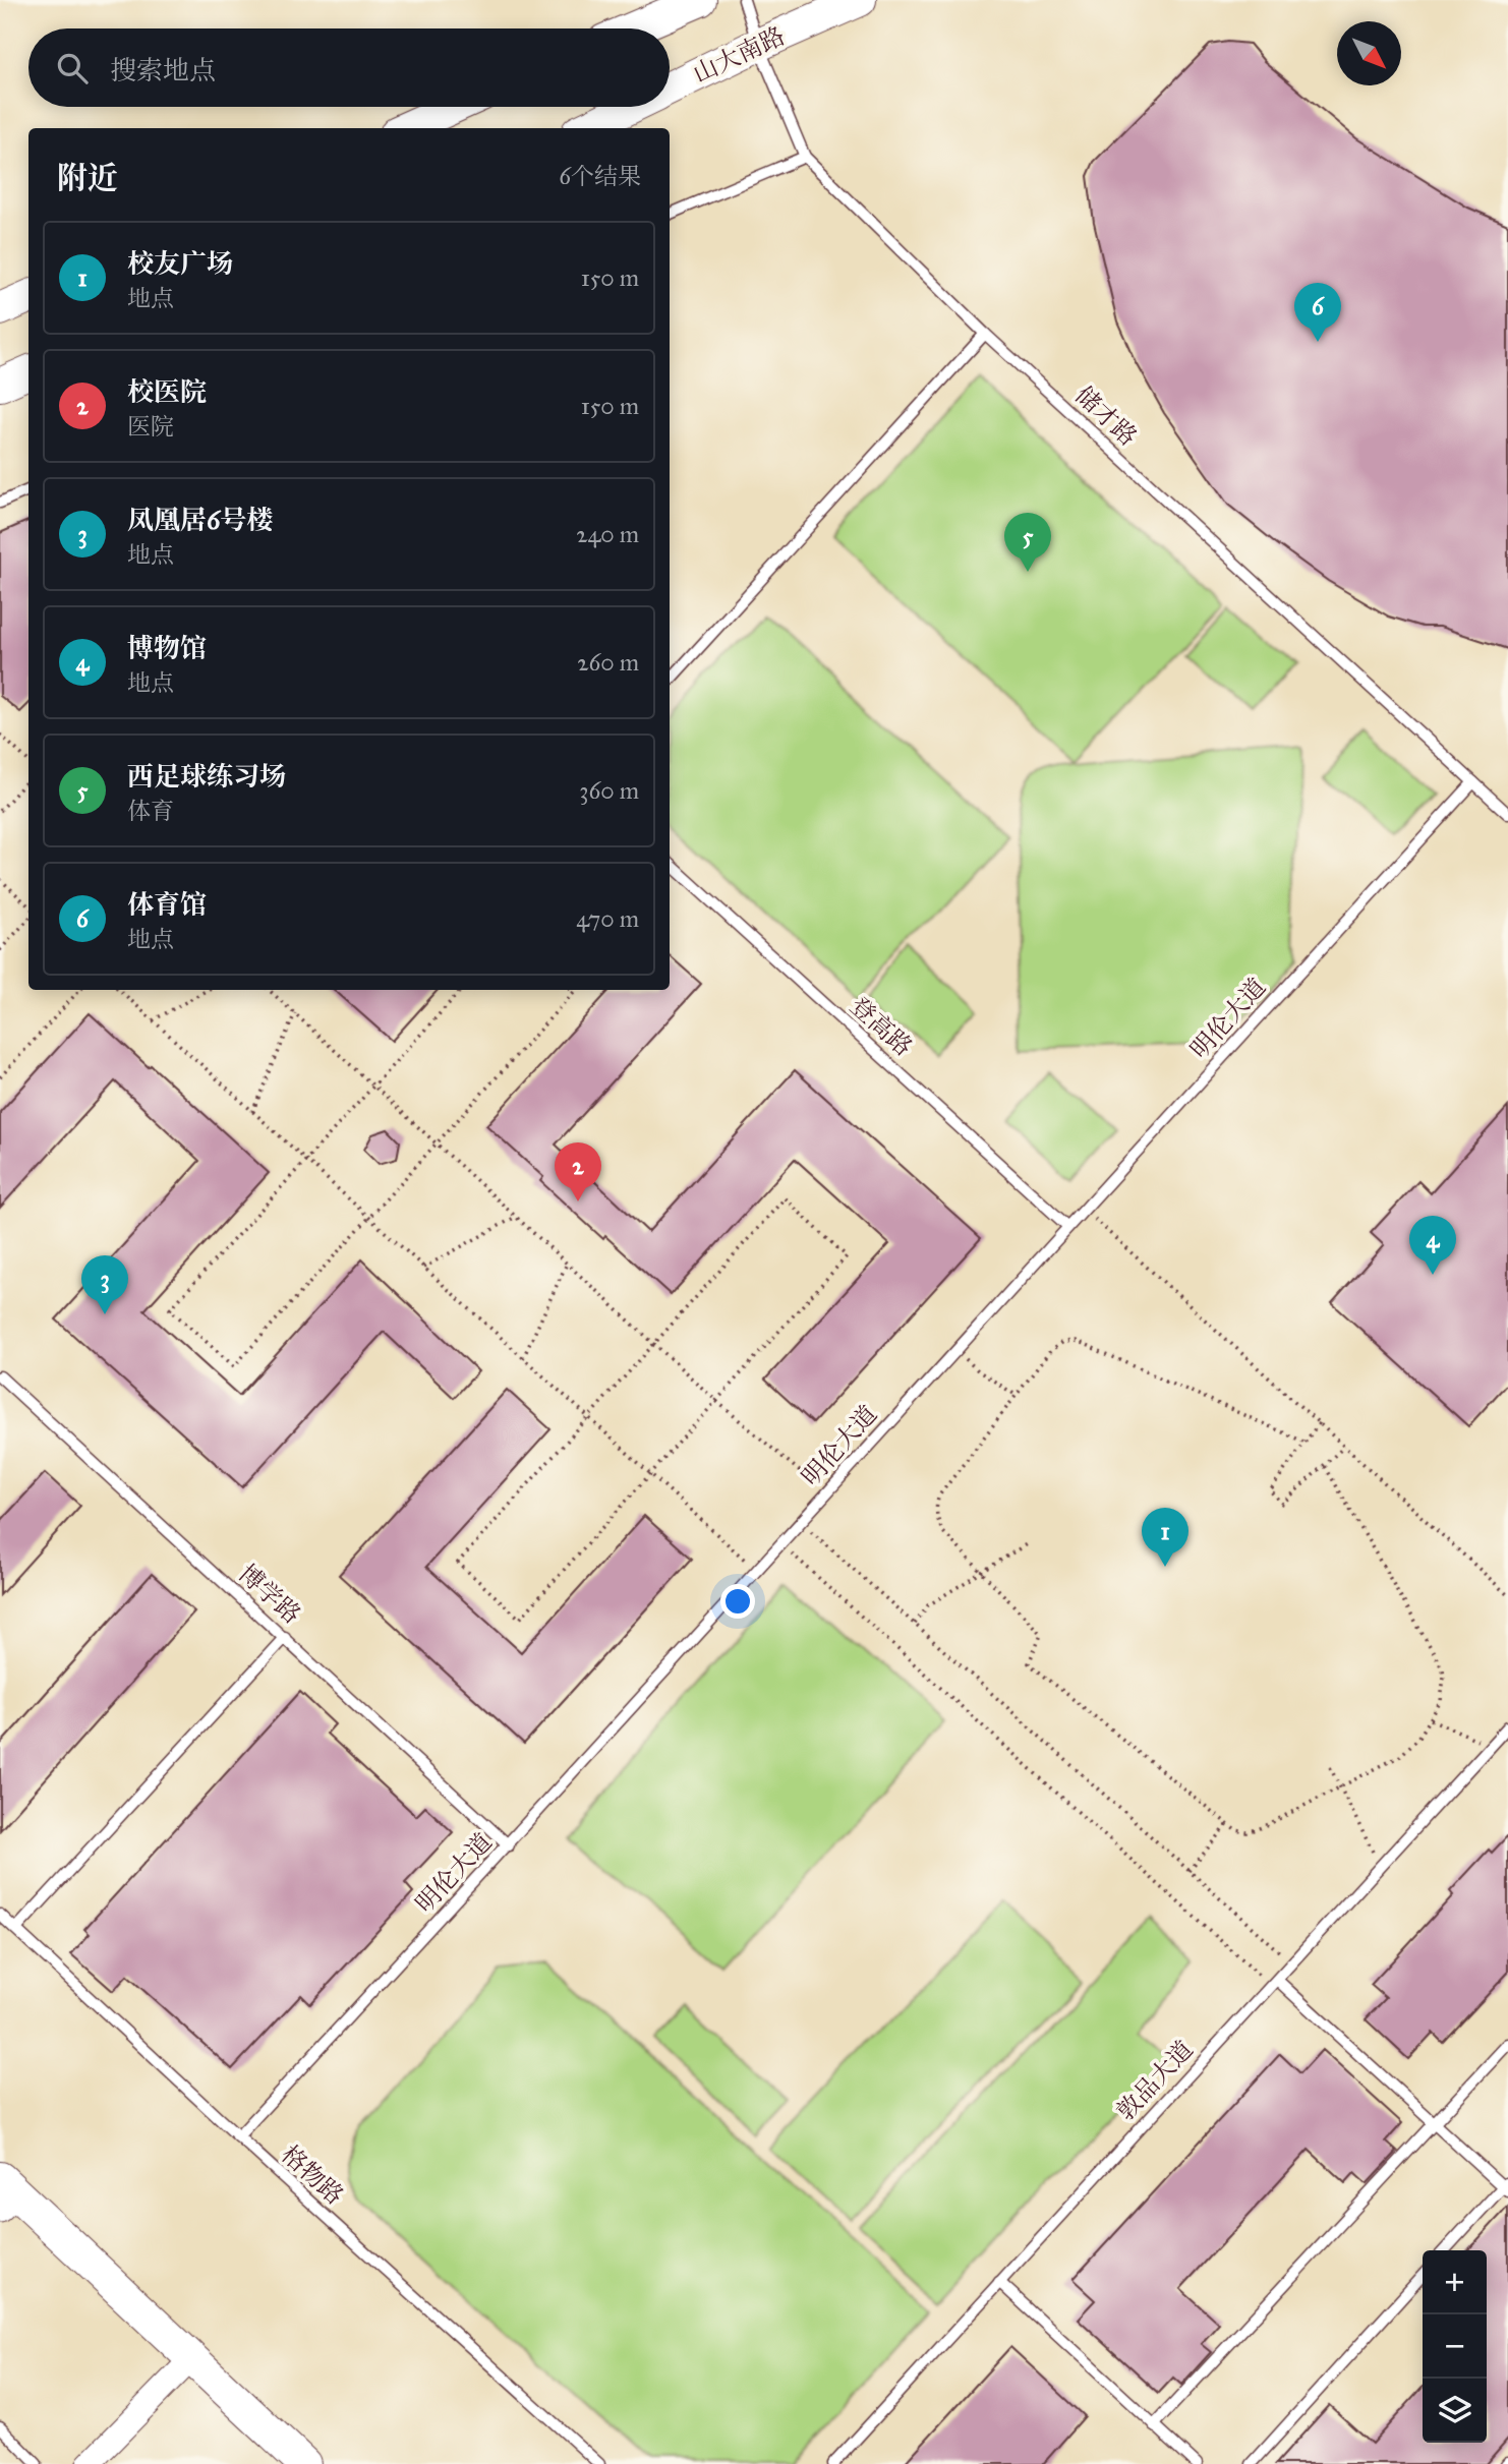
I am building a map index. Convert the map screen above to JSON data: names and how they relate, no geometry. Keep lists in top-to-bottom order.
{
  "streets": {
    "main road": ["山大南路"],
    "lane": [
      "储才路",
      "明伦大道",
      "登高路",
      "博学路",
      "敦品大道",
      "格物路"
    ]
  },
  "crossings": [
    ["山大南路", "储才路"],
    ["储才路", "明伦大道"],
    ["明伦大道", "登高路"],
    ["明伦大道", "博学路"],
    ["明伦大道", "格物路"]
  ],
  "north": "bottom right",
  "page": {
    "search": "搜索地点",
    "heading": ["附近", "6个结果"],
    "list": [
      {
        "mark": "1",
        "name": "校友广场",
        "note": "地点",
        "value": "150 m"
      },
      {
        "mark": "2",
        "name": "校医院",
        "note": "医院",
        "value": "150 m"
      },
      {
        "mark": "3",
        "name": "凤凰居6号楼",
        "note": "地点",
        "value": "240 m"
      },
      {
        "mark": "4",
        "name": "博物馆",
        "note": "地点",
        "value": "260 m"
      },
      {
        "mark": "5",
        "name": "西足球练习场",
        "note": "体育",
        "value": "360 m"
      },
      {
        "mark": "6",
        "name": "体育馆",
        "note": "地点",
        "value": "470 m"
      }
    ],
    "pins": [
      "6",
      "5",
      "2",
      "4",
      "3",
      "1"
    ],
    "map_buttons": ["+", "−"]
  }
}
